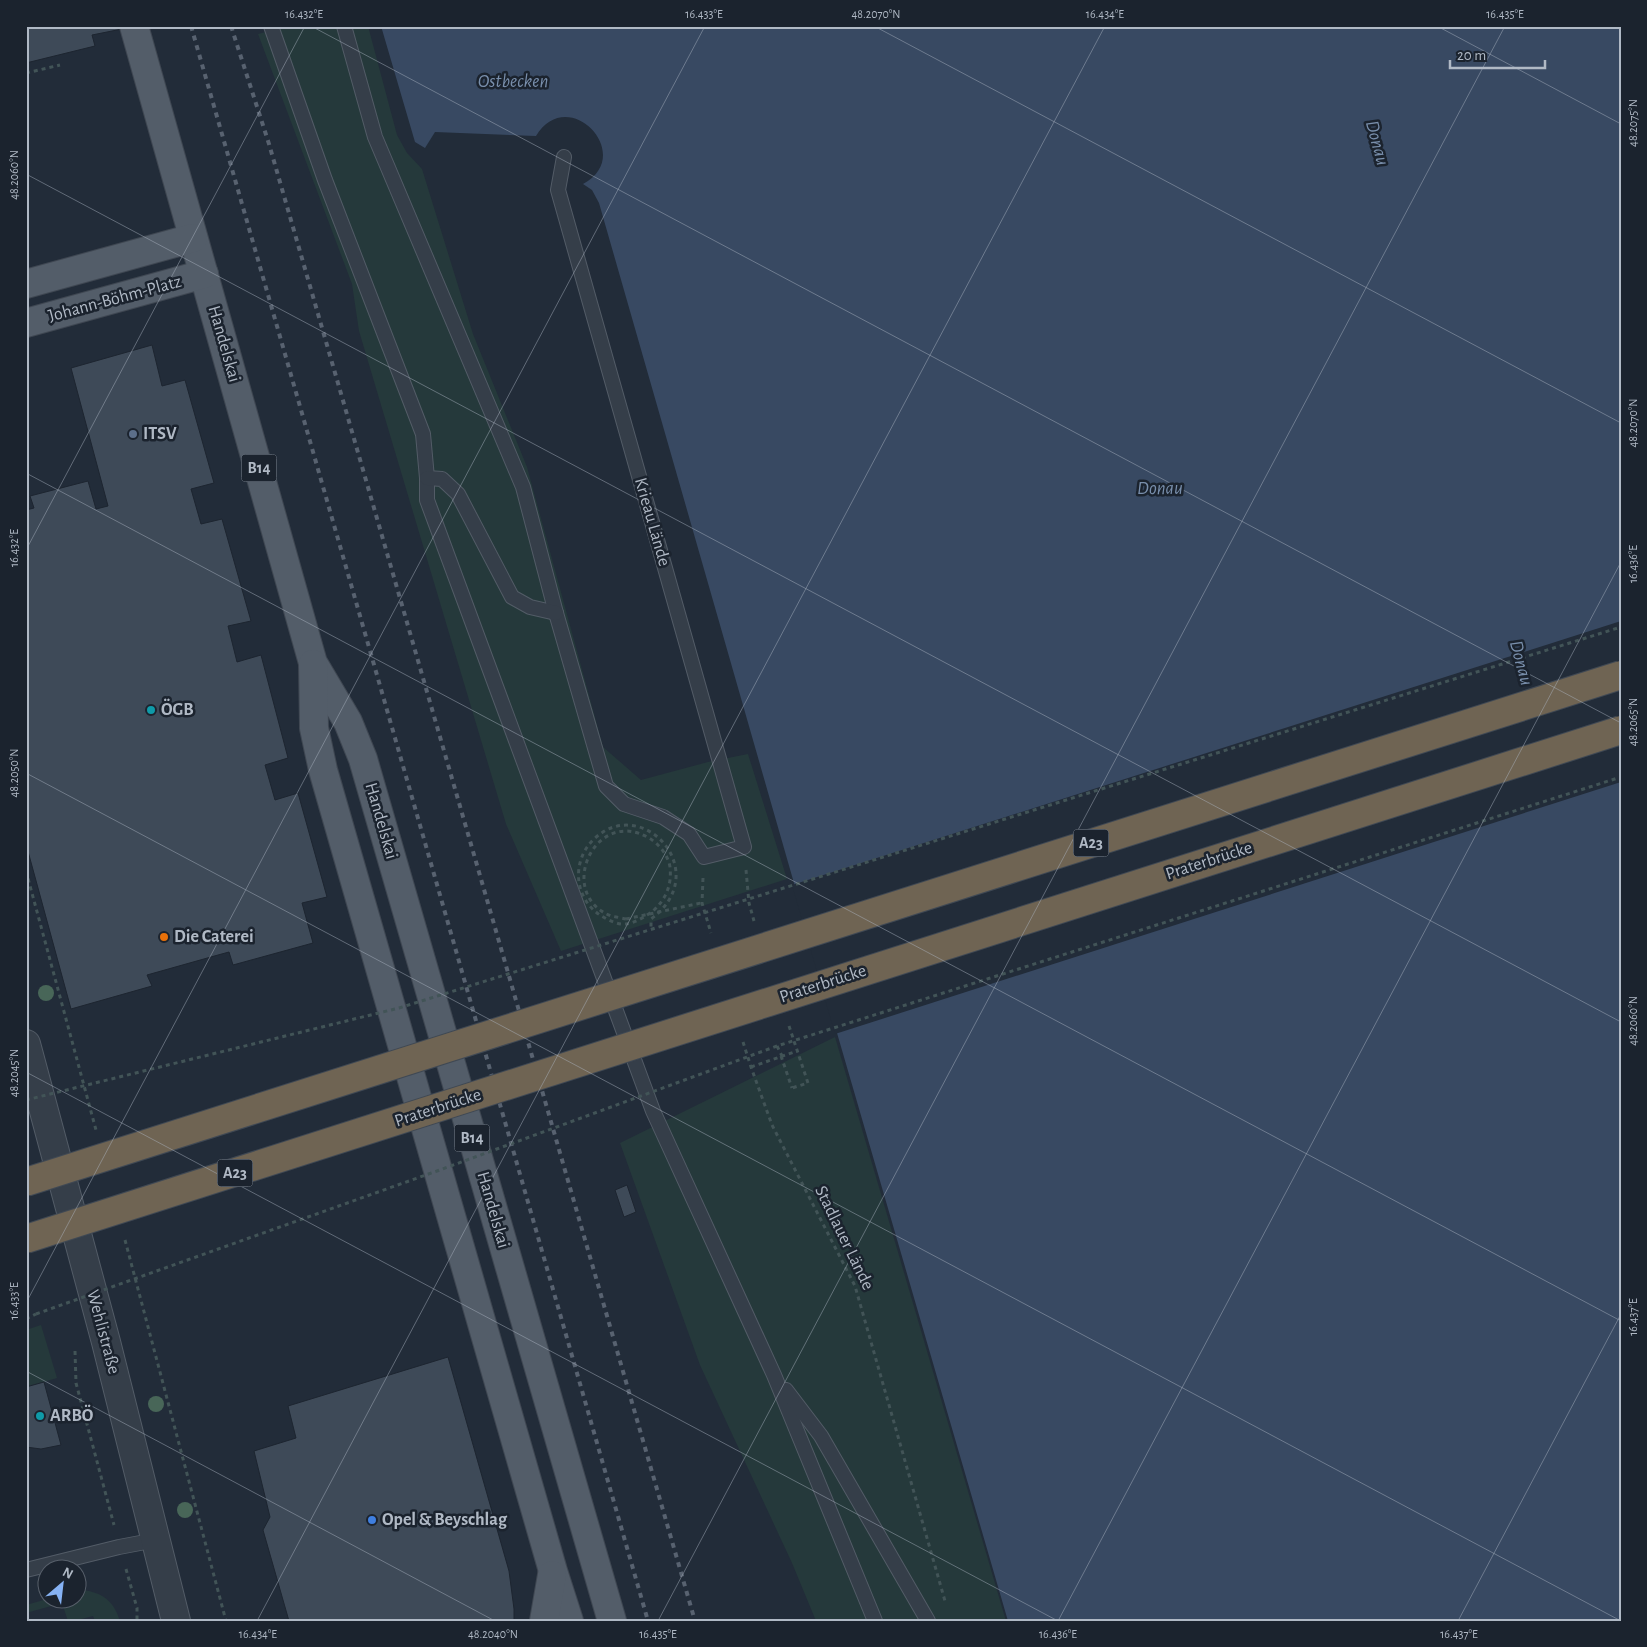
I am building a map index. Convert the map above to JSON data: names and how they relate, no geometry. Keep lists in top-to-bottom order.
{
  "streets": {
    "highway": ["A23", "Praterbrücke"],
    "main road": ["Johann-Böhm-Platz", "Handelskai", "B14"],
    "street": ["Wehlistraße"],
    "lane": ["Krieau Lände"],
    "path": ["Stadlauer Lände"]
  },
  "crossings": [
    ["Johann-Böhm-Platz", "Handelskai"]
  ],
  "water": ["Ostbecken", "Donau"],
  "places": [
    "ITSV",
    "ÖGB",
    "Die Caterei",
    "ARBÖ",
    "Opel & Beyschlag"
  ],
  "scale_bar": "20 m",
  "north": "top right",
  "coordinates": [
    "16.432°E",
    "16.433°E",
    "48.2070°N",
    "16.434°E",
    "16.435°E",
    "48.2075°N",
    "48.2060°N",
    "16.436°E",
    "48.2065°N",
    "48.2050°N",
    "48.2045°N",
    "16.437°E",
    "48.2040°N"
  ]
}
